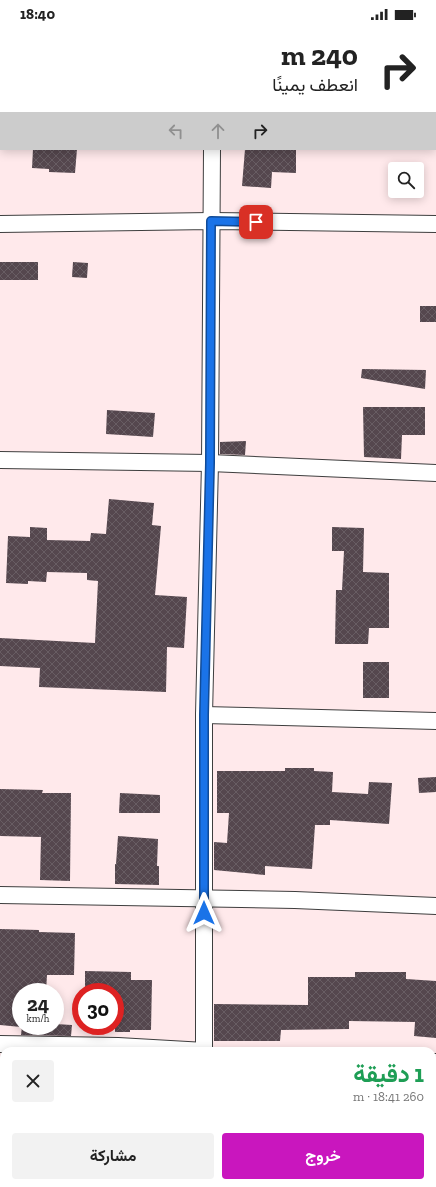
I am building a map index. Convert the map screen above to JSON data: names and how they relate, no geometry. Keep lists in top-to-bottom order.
{
  "page": {
    "status": "18:40",
    "turn": ["240 m", "انعطف يمينًا"],
    "speed": "24 km/h",
    "limit": "30",
    "heading": ["1 دقيقة", "260 m · 18:41"],
    "buttons": ["خروج", "مشاركة"]
  }
}
